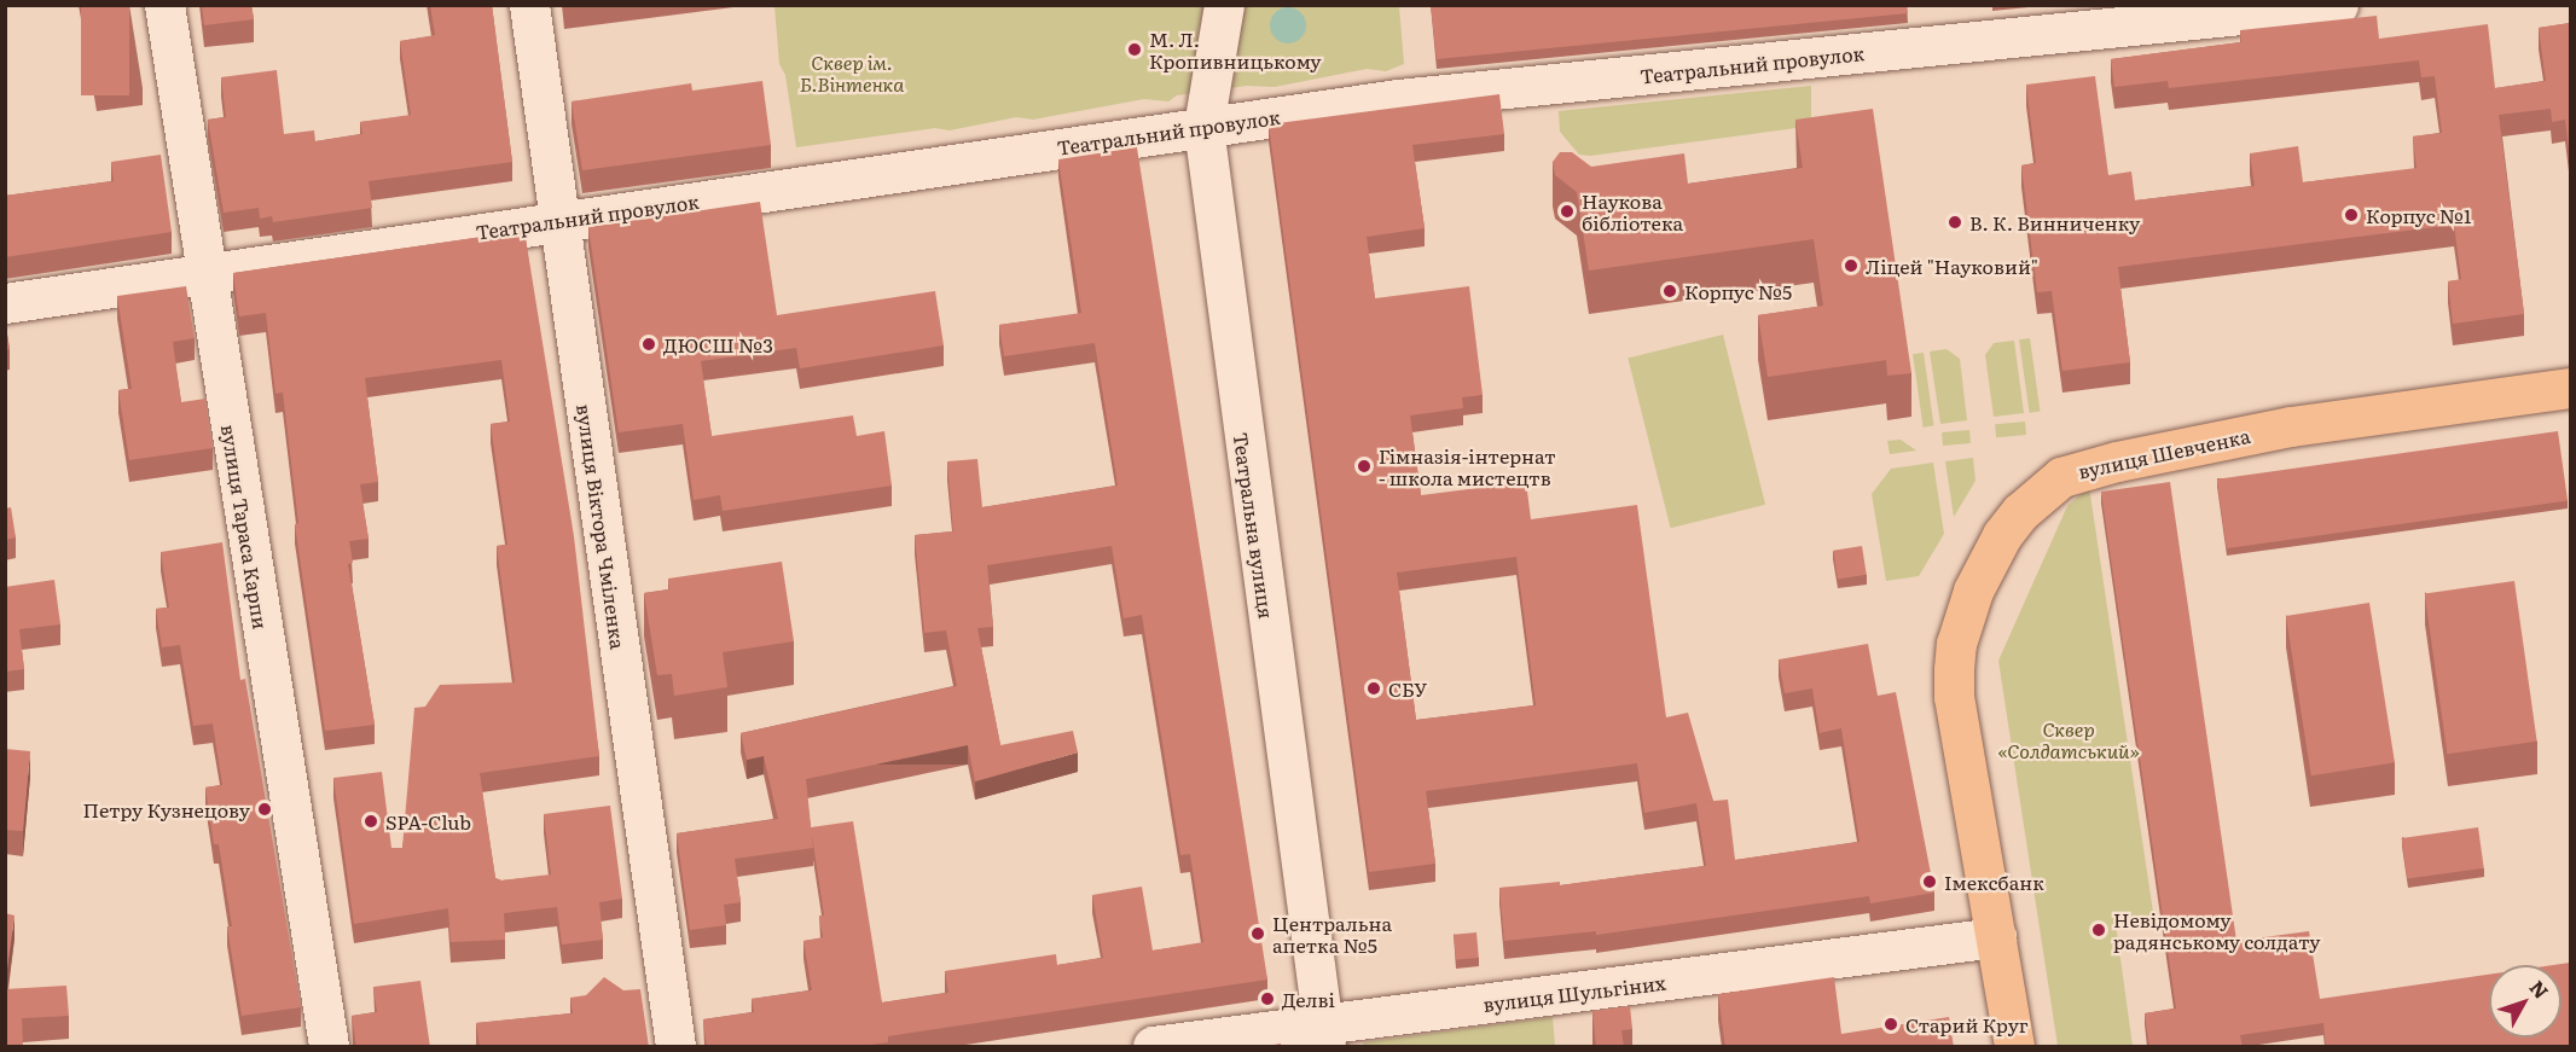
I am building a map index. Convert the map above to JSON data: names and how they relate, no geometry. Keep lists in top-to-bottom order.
{
  "streets": {
    "main road": ["вулиця Шевченка"],
    "street": [
      "Театральний провулок",
      "Театральна вулиця",
      "вулиця Тараса Карпи",
      "вулиця Віктора Чміленка",
      "вулиця Шульгіних"
    ]
  },
  "crossings": [
    ["Театральний провулок", "Театральна вулиця"],
    ["Театральний провулок", "вулиця Тараса Карпи"],
    ["Театральний провулок", "вулиця Віктора Чміленка"],
    ["вулиця Шевченка", "вулиця Шульгіних"],
    ["Театральна вулиця", "вулиця Шульгіних"]
  ],
  "parks": ["Сквер ім. Б.Вінтенка", "Сквер «Солдатський»"],
  "places": [
    "М. Л. Кропивницькому",
    "Наукова бібліотека",
    "Корпус №1",
    "В. К. Винниченку",
    "Ліцей \"Науковий\"",
    "Корпус №5",
    "ДЮСШ №3",
    "Гімназія-інтернат - школа мистецтв",
    "СБУ",
    "Петру Кузнецову",
    "SPA-Club",
    "Імексбанк",
    "Невідомому радянському солдату",
    "Центральна апетка №5",
    "Делві",
    "Старий Круг"
  ],
  "north": "top right"
}
